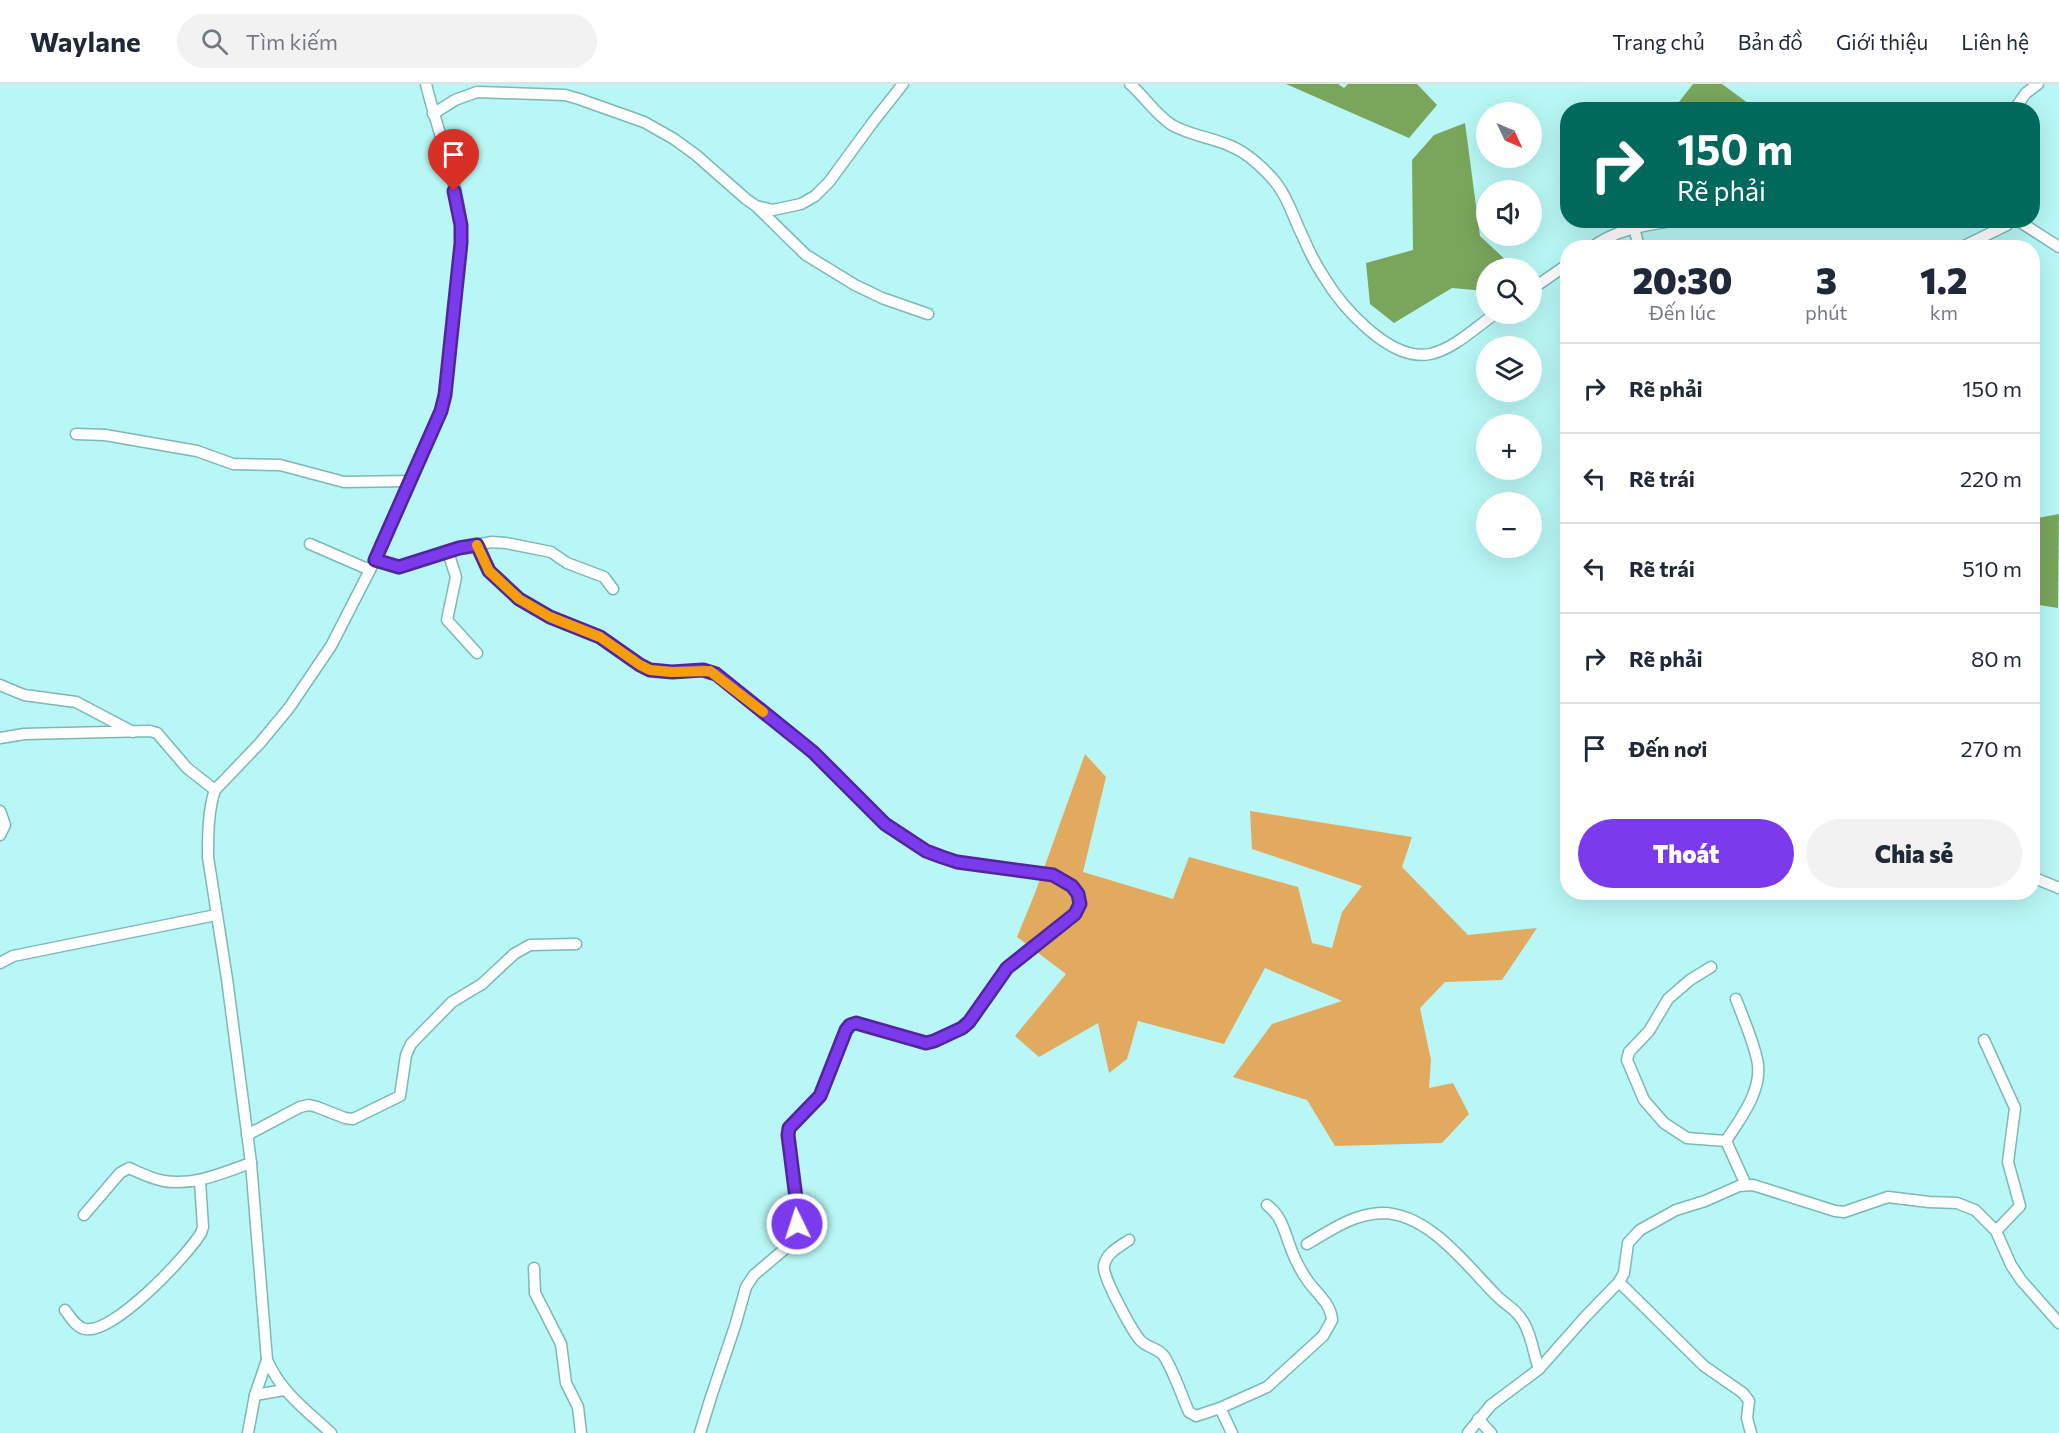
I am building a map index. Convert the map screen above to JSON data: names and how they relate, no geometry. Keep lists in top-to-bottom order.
{
  "north": "bottom right",
  "page": {
    "header": "Waylane",
    "search": "Tìm kiếm",
    "nav": [
      "Trang chủ",
      "Bản đồ",
      "Giới thiệu",
      "Liên hệ"
    ],
    "map_buttons": ["+", "−"],
    "turn": ["150 m", "Rẽ phải"],
    "eta": [
      "20:30",
      "Đến lúc",
      "3",
      "phút",
      "1.2",
      "km"
    ],
    "list": [
      {
        "name": "Rẽ phải",
        "value": "150 m"
      },
      {
        "name": "Rẽ trái",
        "value": "220 m"
      },
      {
        "name": "Rẽ trái",
        "value": "510 m"
      },
      {
        "name": "Rẽ phải",
        "value": "80 m"
      },
      {
        "name": "Đến nơi",
        "value": "270 m"
      }
    ],
    "buttons": ["Thoát", "Chia sẻ"]
  }
}
